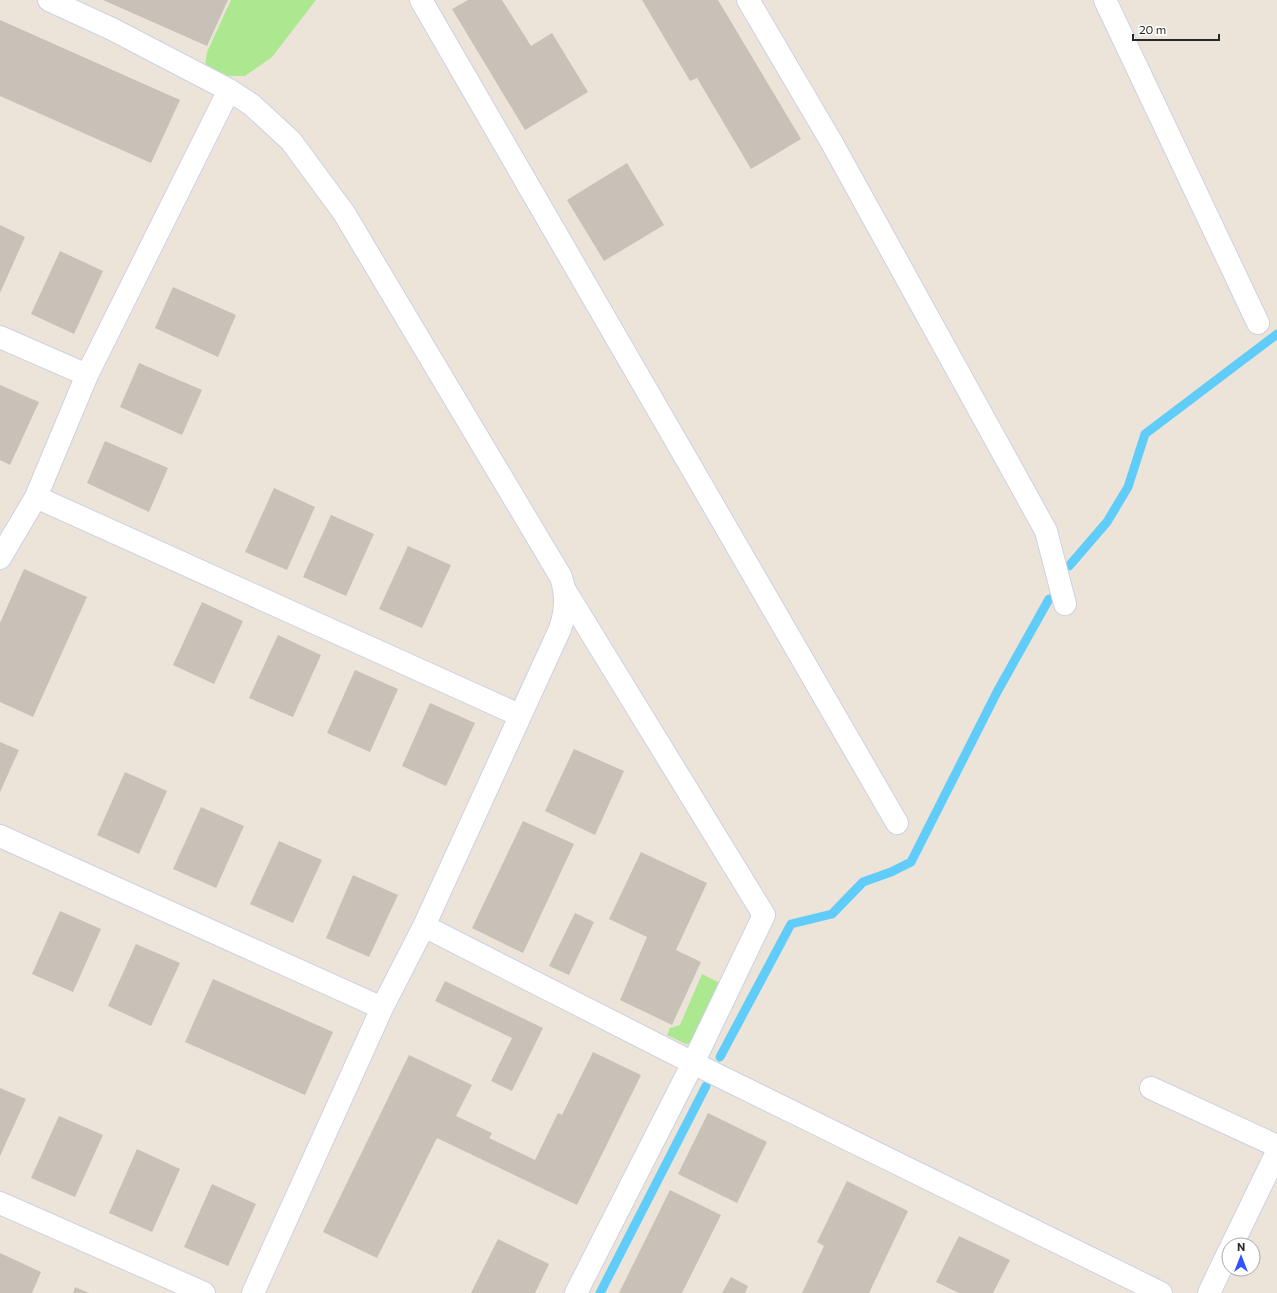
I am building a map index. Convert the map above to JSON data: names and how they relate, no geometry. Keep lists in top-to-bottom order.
{
  "scale_bar": "20 m",
  "north": "top"
}
